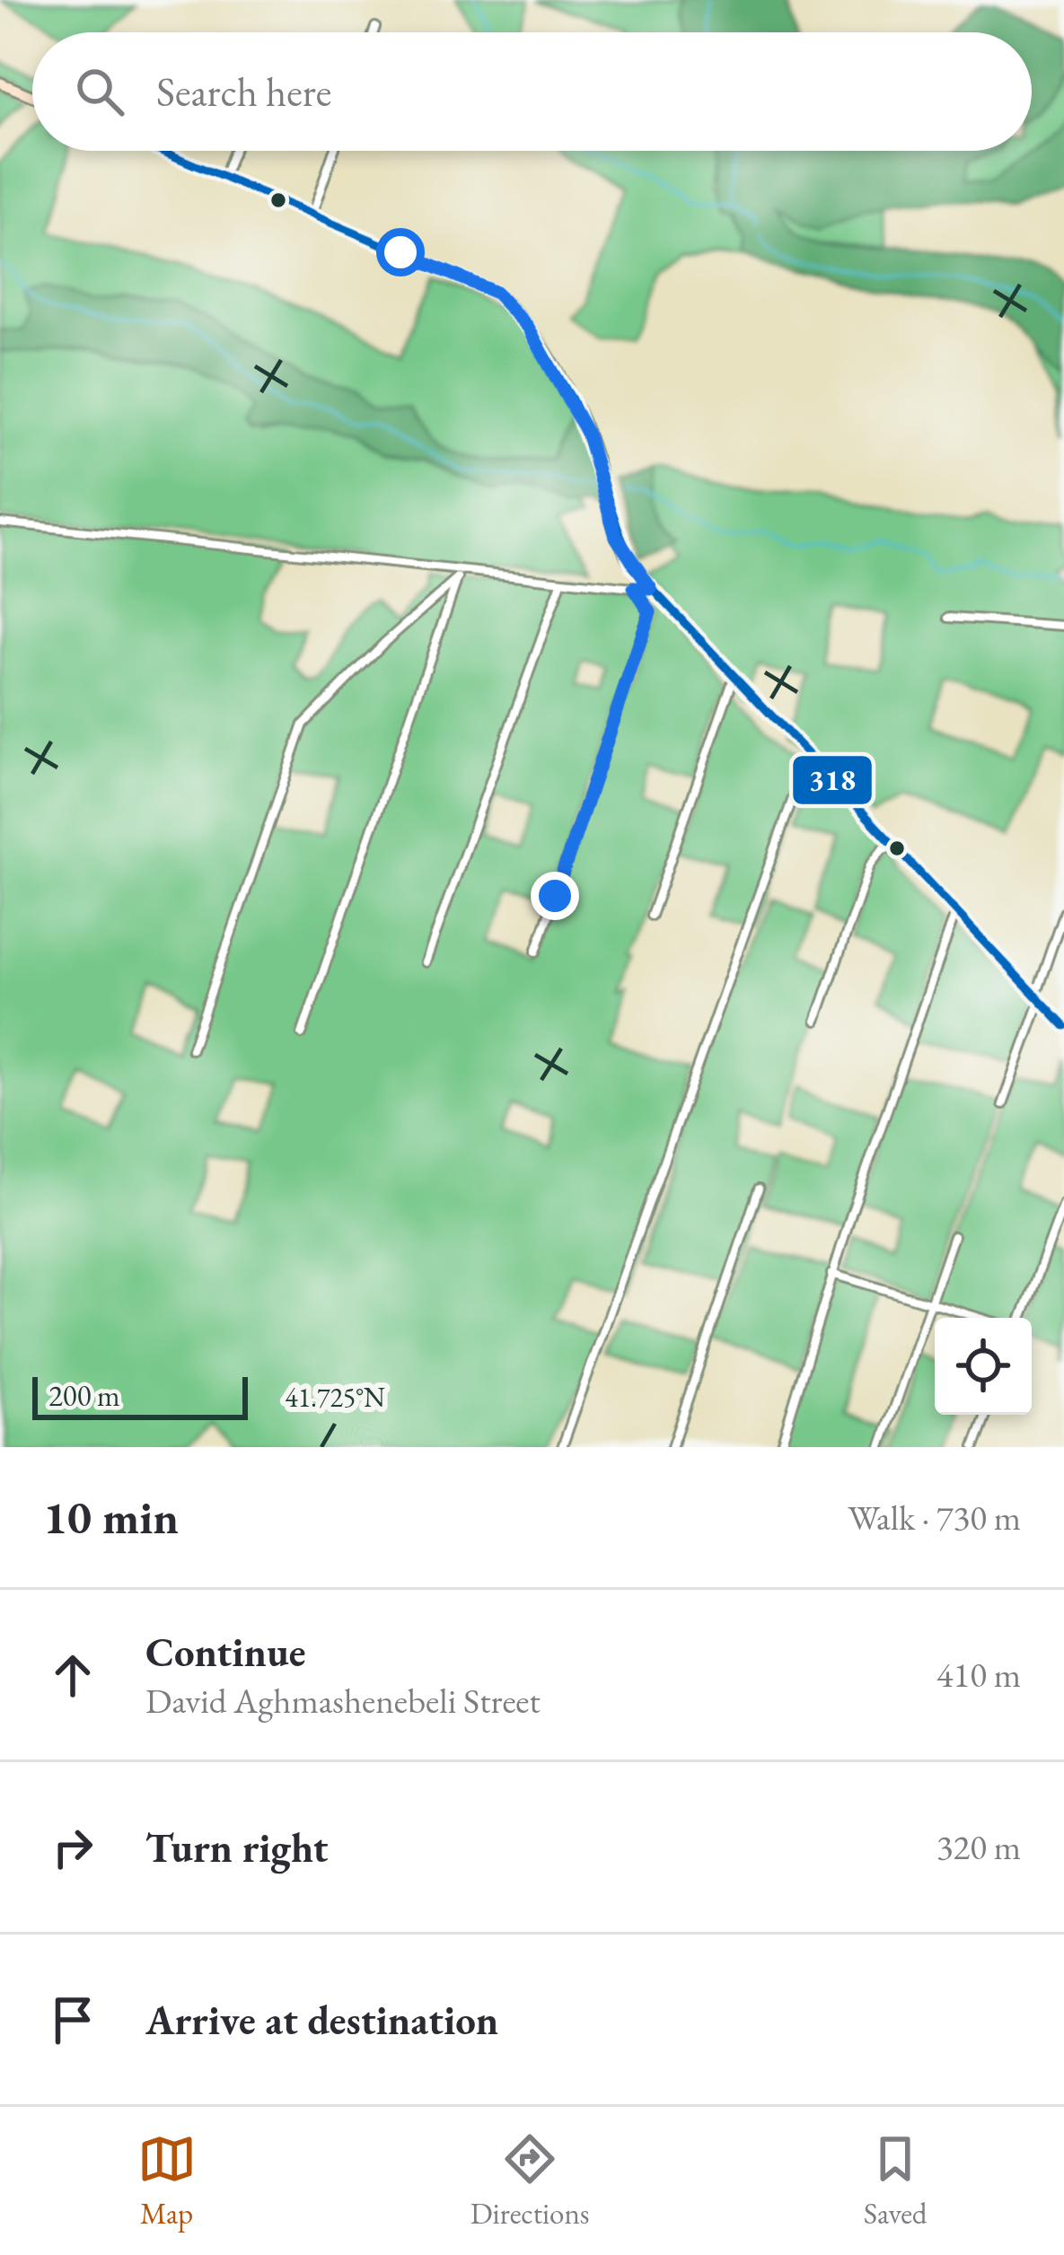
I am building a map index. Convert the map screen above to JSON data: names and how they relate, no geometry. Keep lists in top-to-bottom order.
{
  "lines": ["transit line 318"],
  "scale_bar": "200 m",
  "page": {
    "search": "Search here",
    "scale": "200 m",
    "heading": ["10 min", "Walk · 730 m"],
    "list": [
      ["Continue", "David Aghmashenebeli Street", "410 m"],
      ["Turn right", "320 m"],
      "Arrive at destination"
    ],
    "nav": ["Map", "Directions", "Saved"]
  },
  "coordinates": ["41.725°N"]
}
